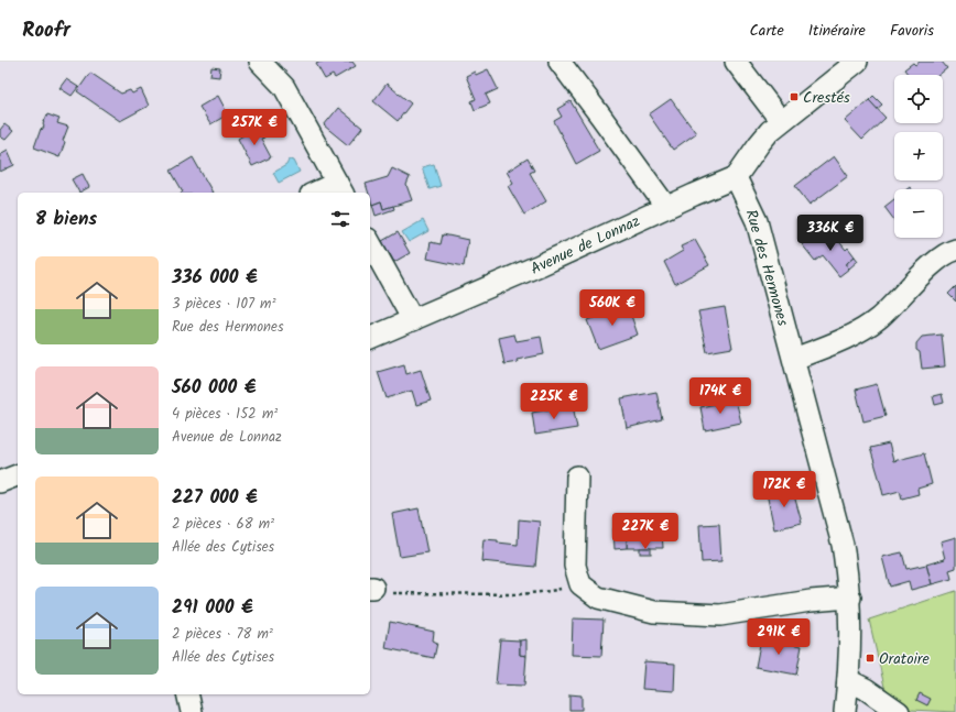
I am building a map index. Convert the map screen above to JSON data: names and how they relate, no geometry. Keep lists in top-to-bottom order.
{
  "streets": {
    "street": ["Avenue de Lonnaz", "Rue des Hermones"]
  },
  "crossings": [
    ["Avenue de Lonnaz", "Rue des Hermones"]
  ],
  "places": {
    "transit": ["Crestés", "Oratoire"]
  },
  "page": {
    "header": "Roofr",
    "nav": ["Carte", "Itinéraire", "Favoris"],
    "map_buttons": ["+", "−"],
    "price": [
      "257K €",
      "336K €",
      "560K €",
      "174K €",
      "225K €",
      "172K €",
      "227K €",
      "291K €"
    ],
    "heading": "8 biens",
    "list": [
      {
        "name": "336 000 €",
        "note": "3 pièces · 107 m² · Rue des Hermones"
      },
      {
        "name": "560 000 €",
        "note": "4 pièces · 152 m² · Avenue de Lonnaz"
      },
      {
        "name": "227 000 €",
        "note": "2 pièces · 68 m² · Allée des Cytises"
      },
      {
        "name": "291 000 €",
        "note": "2 pièces · 78 m² · Allée des Cytises"
      }
    ]
  }
}
